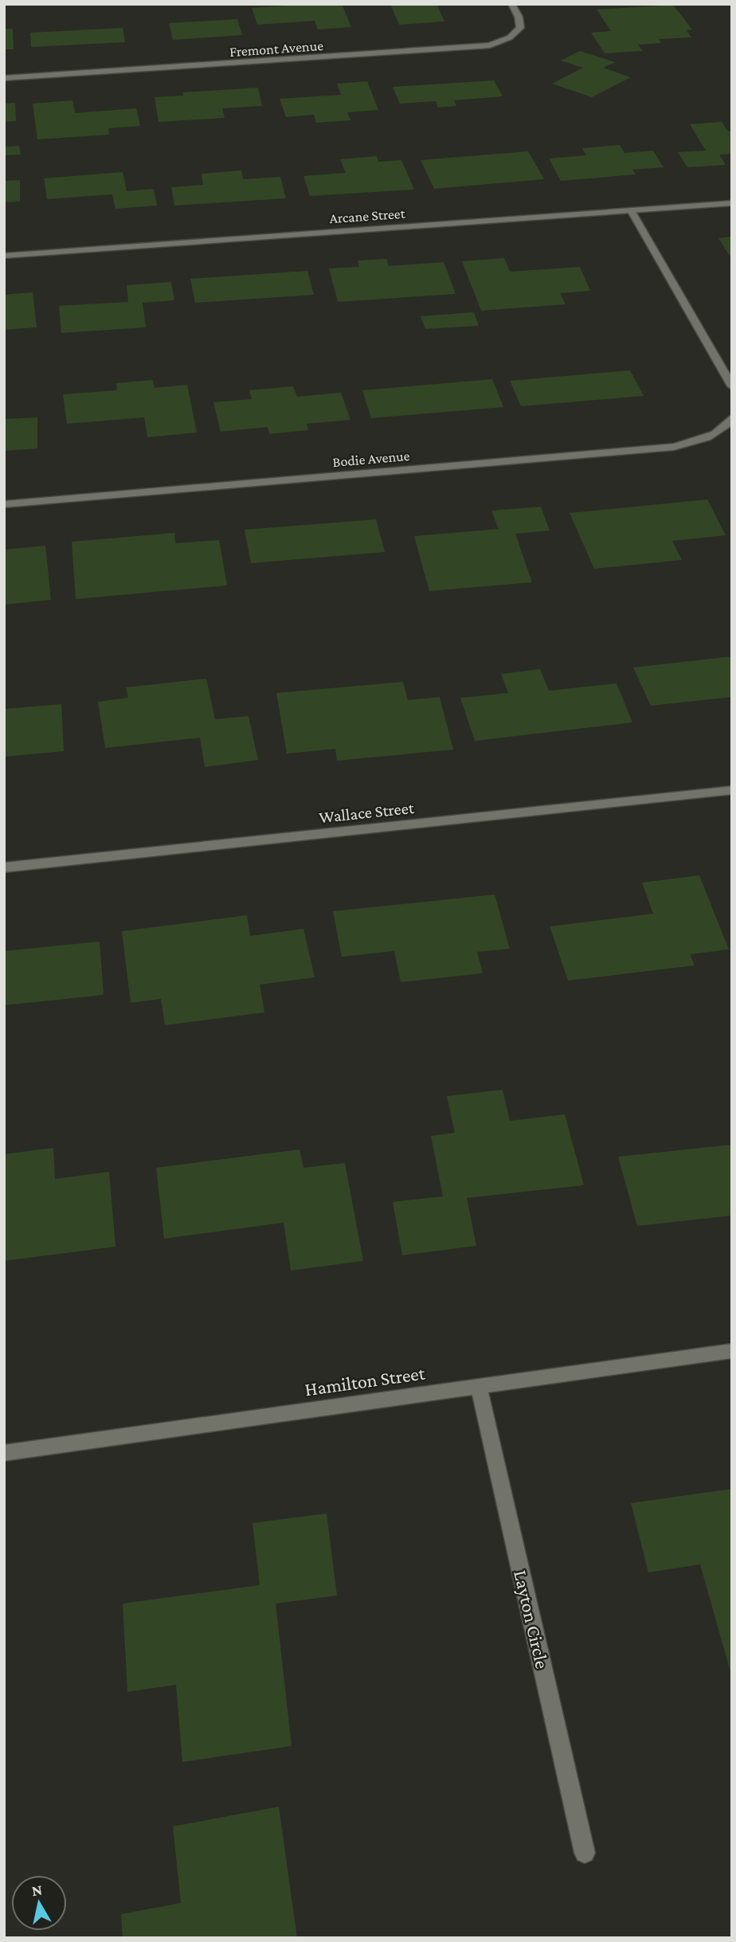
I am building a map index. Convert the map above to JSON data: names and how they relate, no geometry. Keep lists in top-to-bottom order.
{
  "streets": {
    "street": [
      "Fremont Avenue",
      "Arcane Street",
      "Bodie Avenue",
      "Wallace Street",
      "Hamilton Street",
      "Layton Circle"
    ]
  },
  "crossings": [
    ["Hamilton Street", "Layton Circle"]
  ],
  "north": "top"
}
